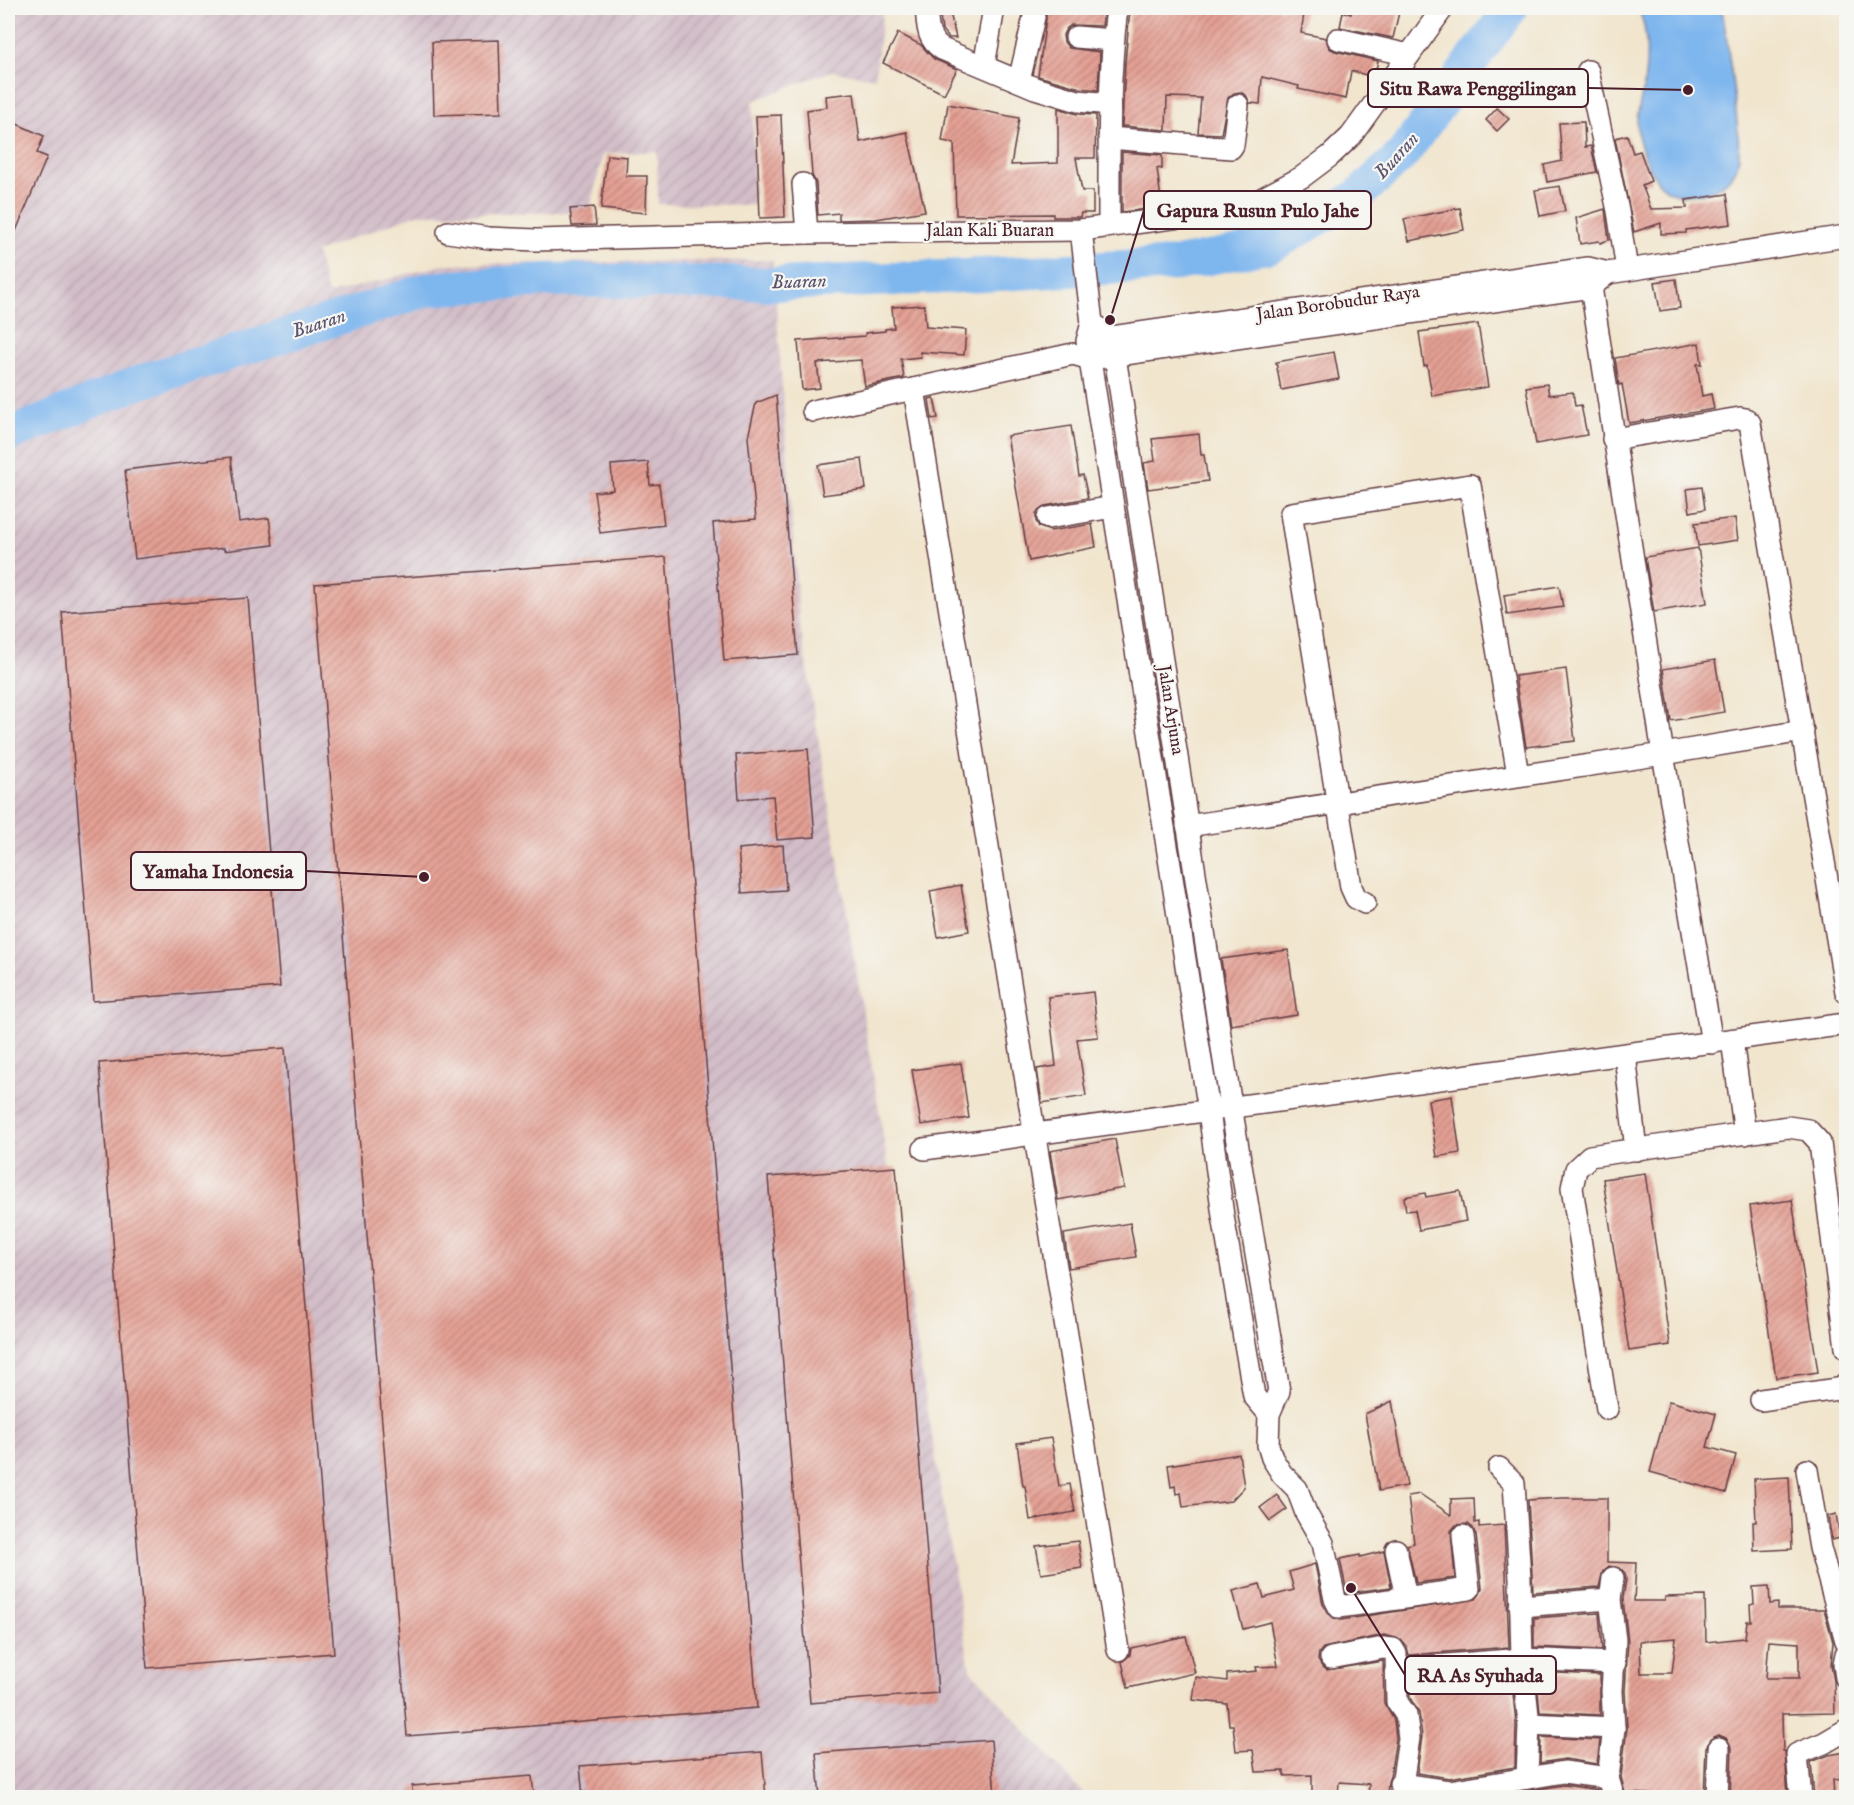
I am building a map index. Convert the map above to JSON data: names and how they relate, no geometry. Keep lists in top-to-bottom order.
{
  "streets": {
    "street": ["Jalan Kali Buaran", "Jalan Borobudur Raya", "Jalan Arjuna"]
  },
  "crossings": [
    ["Jalan Kali Buaran", "Jalan Arjuna"],
    ["Jalan Borobudur Raya", "Jalan Arjuna"]
  ],
  "water": ["Buaran"],
  "places": [
    "Situ Rawa Penggilingan",
    "Gapura Rusun Pulo Jahe",
    "Yamaha Indonesia",
    "RA As Syuhada"
  ]
}
